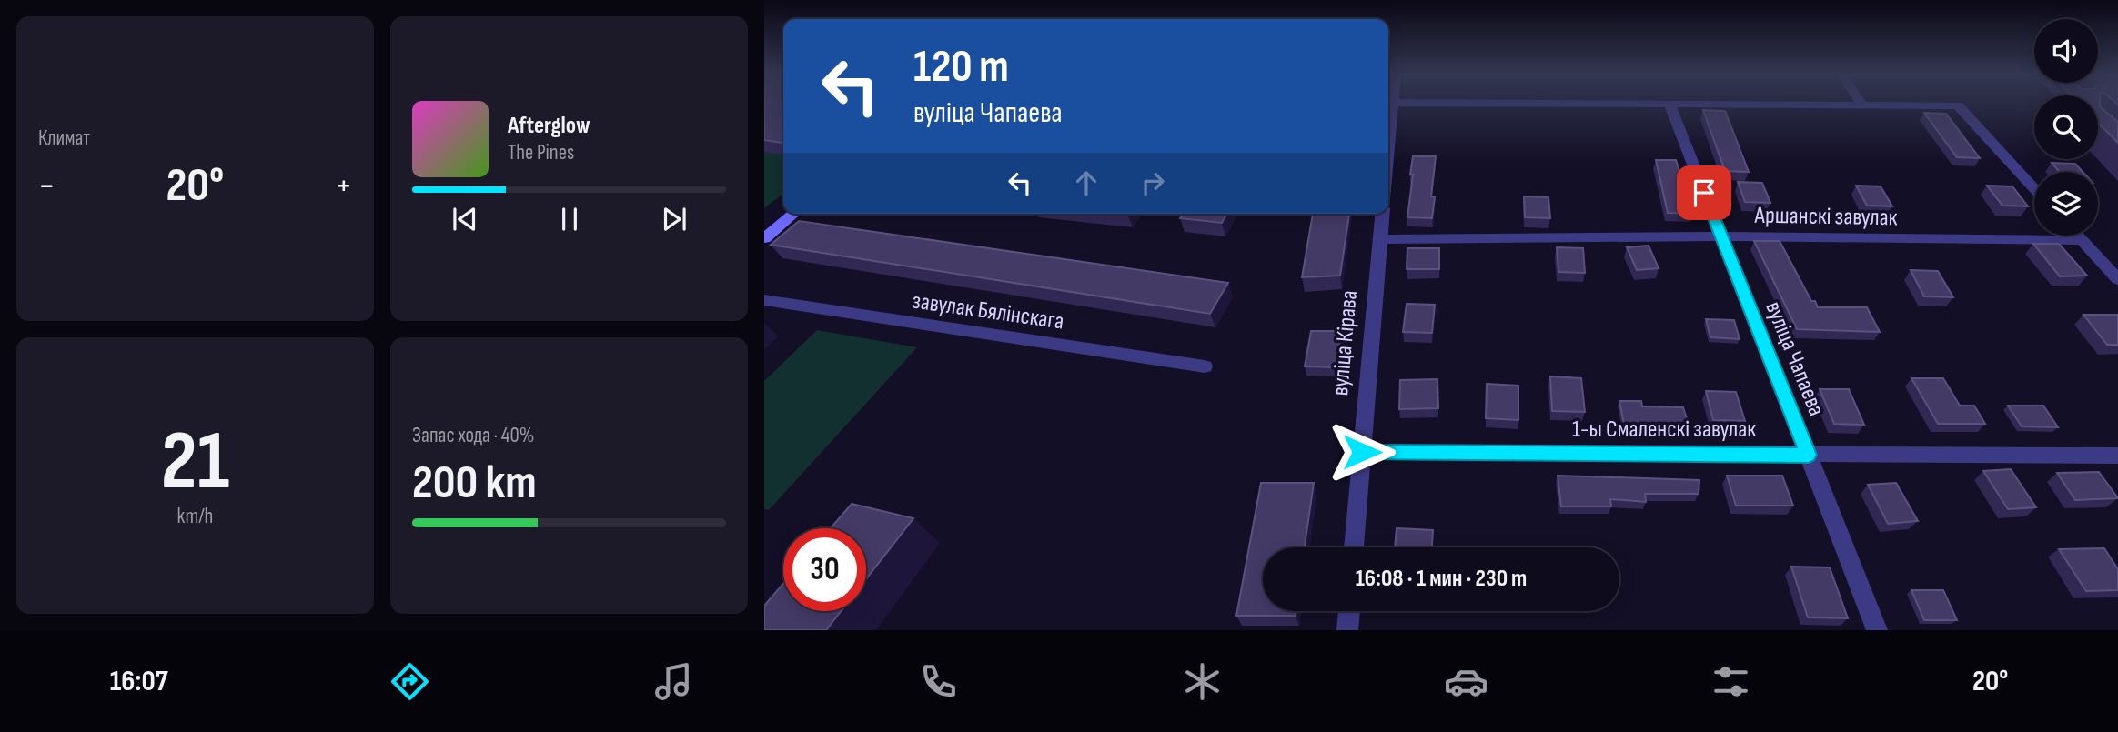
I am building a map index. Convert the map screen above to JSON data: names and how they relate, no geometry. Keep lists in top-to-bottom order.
{
  "streets": {
    "street": [
      "Аршанскі завулак",
      "завулак Бялінскага",
      "вуліца Кірава",
      "вуліца Чапаева",
      "1-ы Смаленскі завулак"
    ]
  },
  "crossings": [
    ["Аршанскі завулак", "вуліца Кірава"],
    ["Аршанскі завулак", "вуліца Чапаева"],
    ["вуліца Кірава", "1-ы Смаленскі завулак"],
    ["вуліца Чапаева", "1-ы Смаленскі завулак"]
  ],
  "page": {
    "tile": [
      "Климат",
      ["21", "km/h"],
      ["Запас хода · 40%", "200 km"]
    ],
    "turn": ["120 m", "вуліца Чапаева"],
    "song": ["Afterglow", "The Pines"],
    "heat": ["−", "20°", "+"],
    "limit": "30",
    "trip": "16:08 · 1 мин · 230 m",
    "tabs": ["16:07", "20°"]
  }
}
